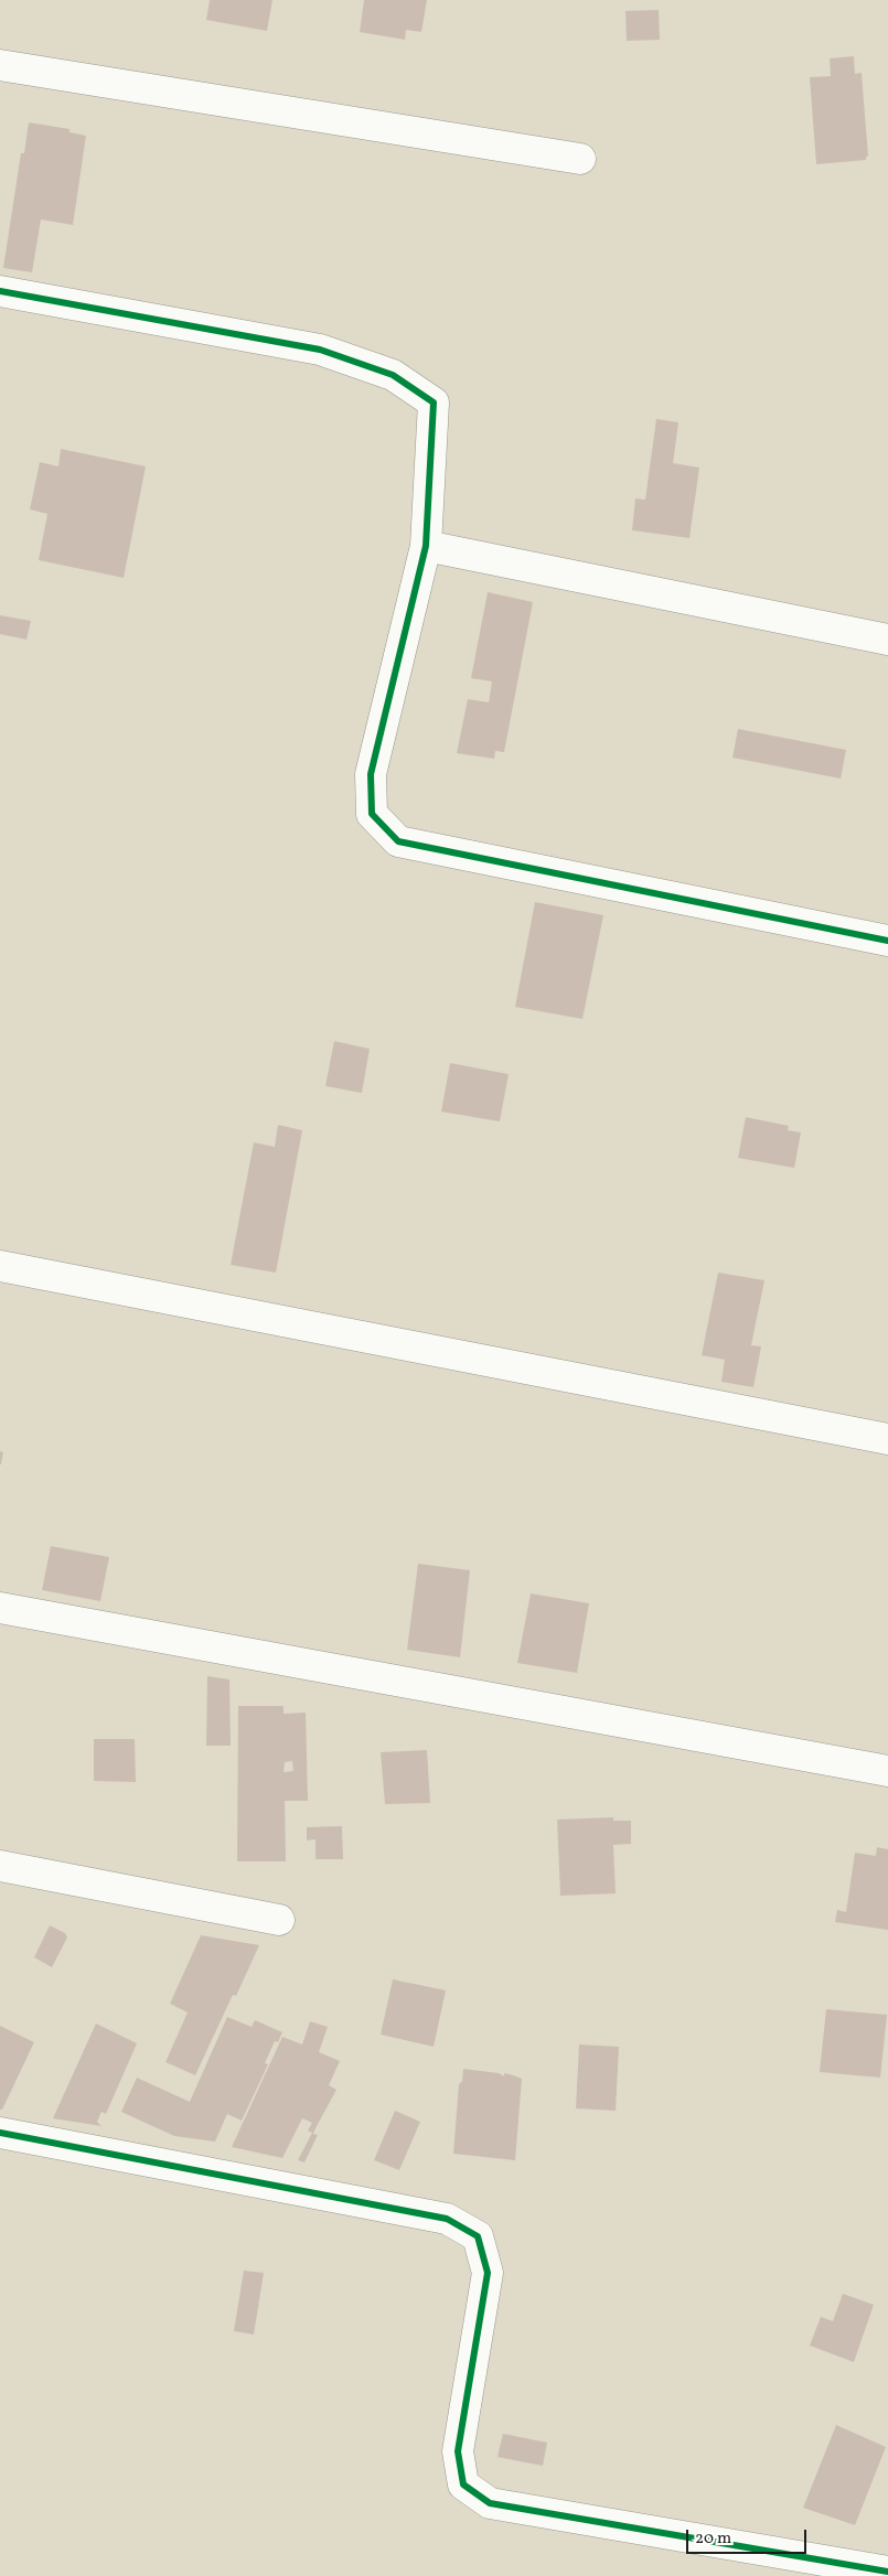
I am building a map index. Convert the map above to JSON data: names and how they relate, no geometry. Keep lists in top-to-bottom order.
{
  "scale_bar": "20 m"
}
